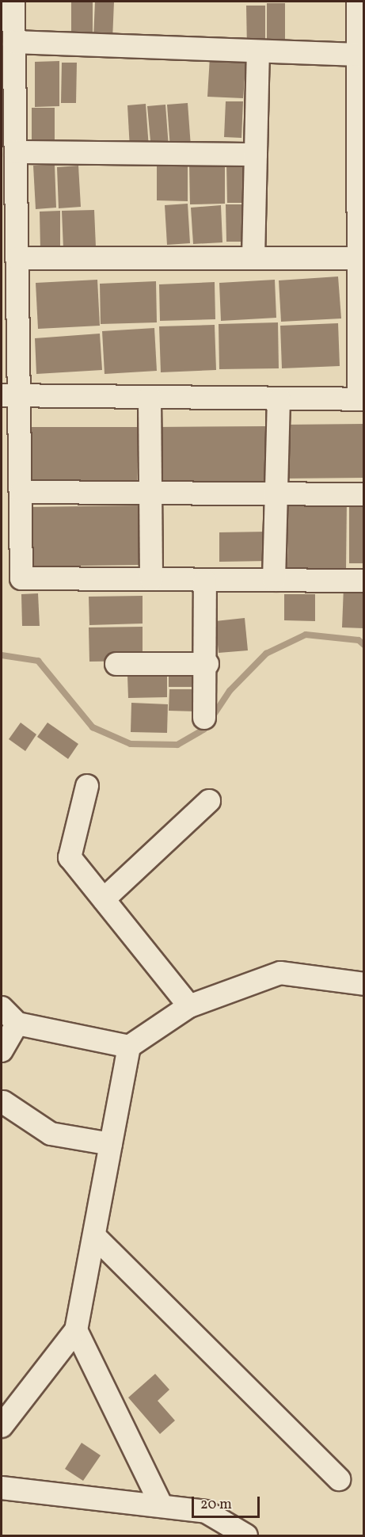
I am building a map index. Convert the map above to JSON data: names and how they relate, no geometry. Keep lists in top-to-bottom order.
{
  "scale_bar": "20 m"
}
